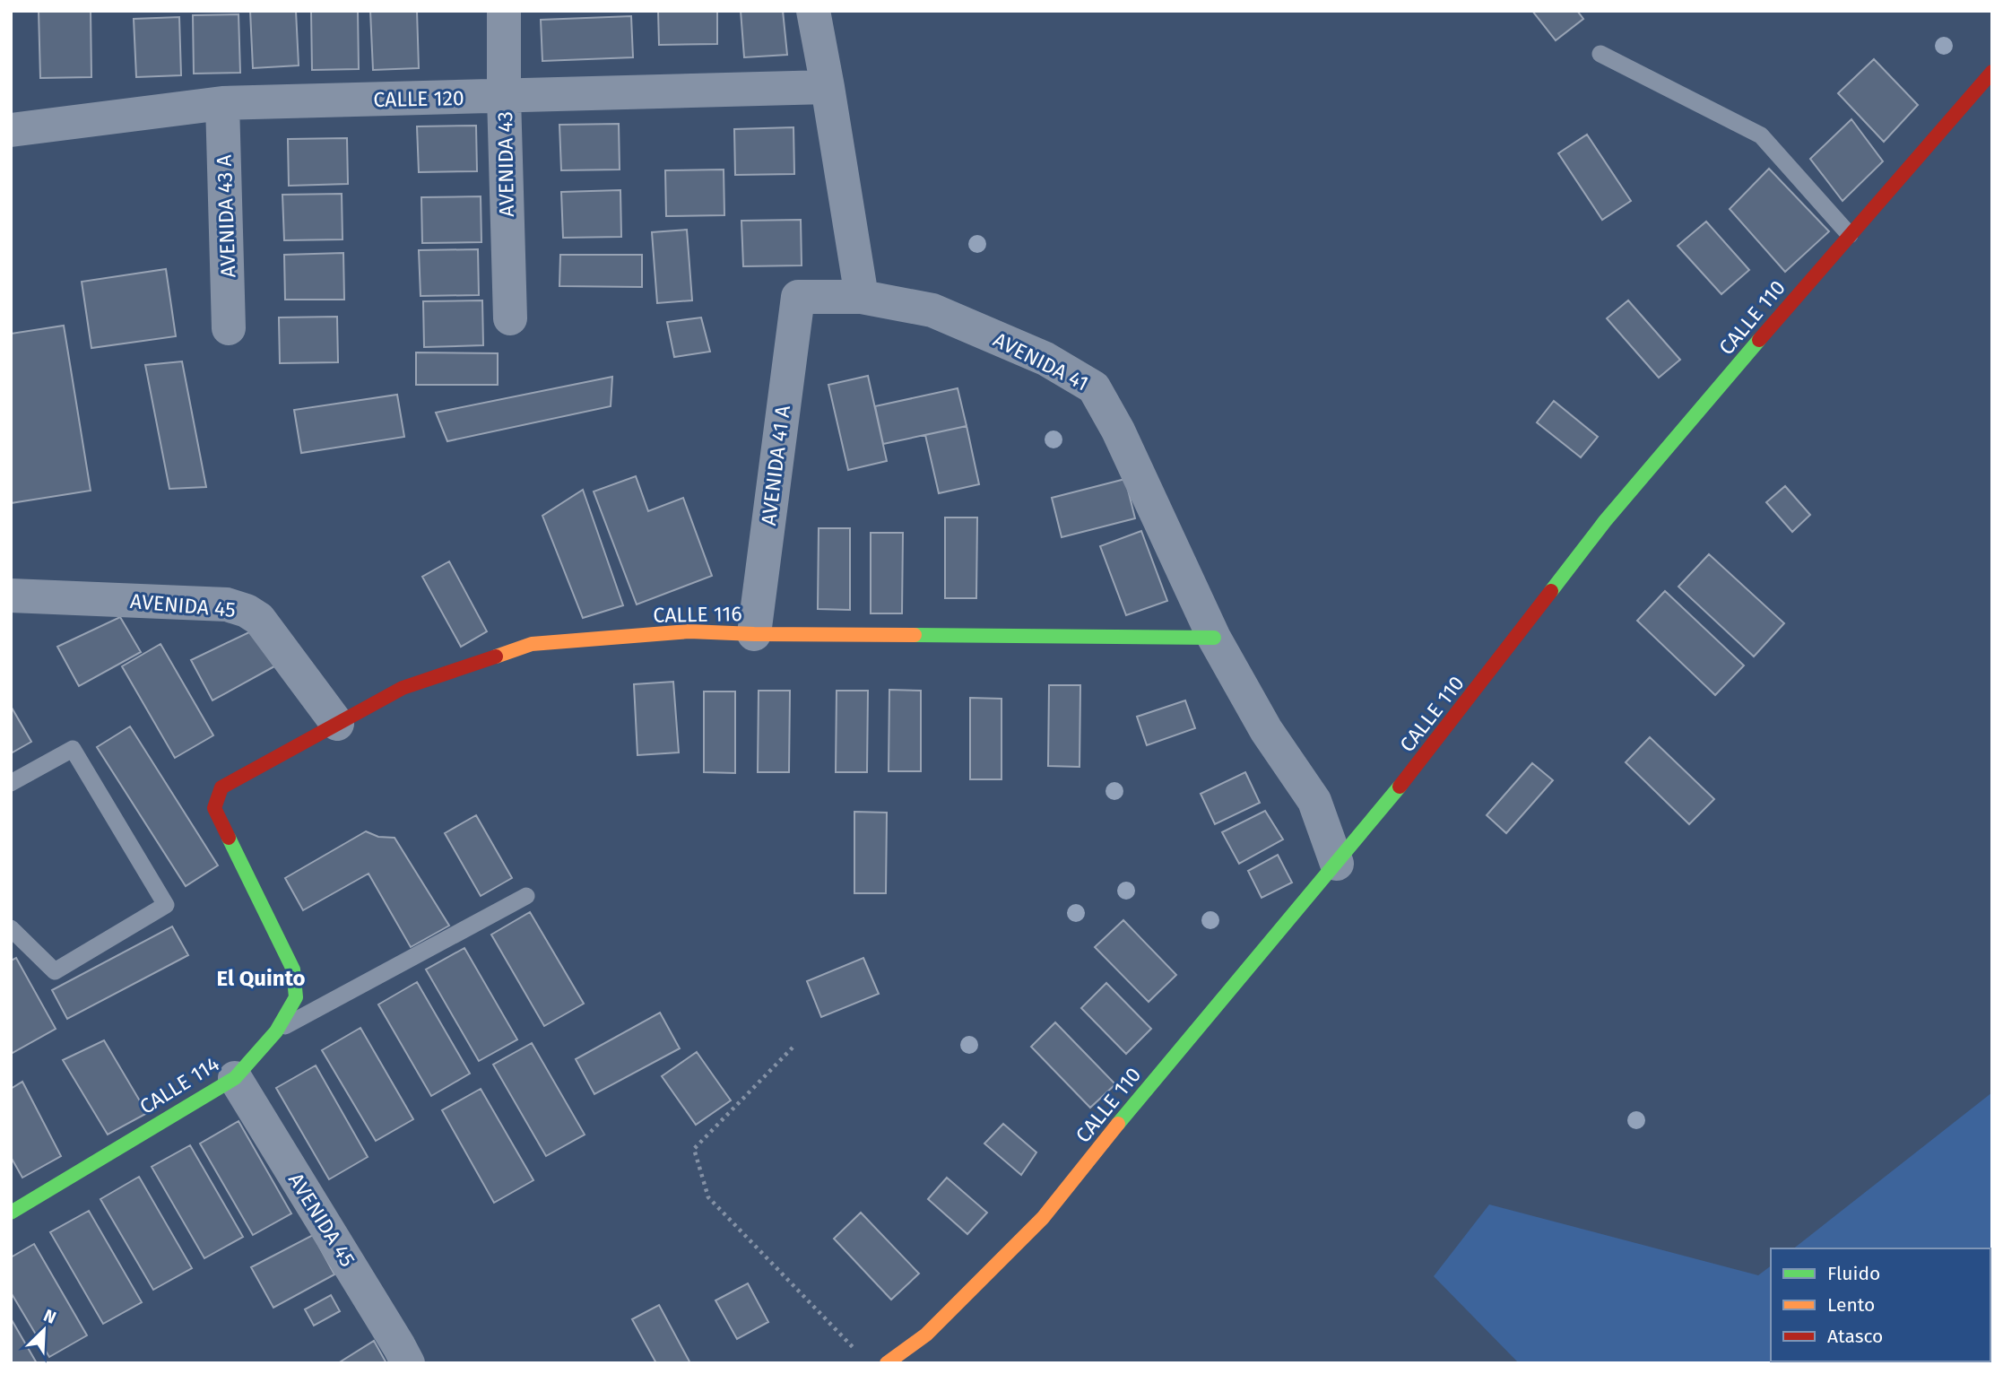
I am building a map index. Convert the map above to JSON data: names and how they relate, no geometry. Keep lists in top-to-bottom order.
{
  "streets": {
    "street": [
      "CALLE 120",
      "AVENIDA 43",
      "AVENIDA 43 A",
      "CALLE 110",
      "AVENIDA 41",
      "AVENIDA 41 A",
      "AVENIDA 45",
      "CALLE 116",
      "CALLE 114"
    ]
  },
  "crossings": [
    ["CALLE 120", "AVENIDA 43"],
    ["CALLE 120", "AVENIDA 43 A"],
    ["CALLE 110", "AVENIDA 41"],
    ["AVENIDA 41", "AVENIDA 41 A"],
    ["AVENIDA 41", "CALLE 116"],
    ["AVENIDA 41 A", "CALLE 116"],
    ["AVENIDA 45", "CALLE 116"],
    ["AVENIDA 45", "CALLE 114"],
    ["CALLE 116", "CALLE 114"]
  ],
  "districts": ["El Quinto"],
  "legend": ["Fluido", "Lento", "Atasco"],
  "north": "top right"
}
